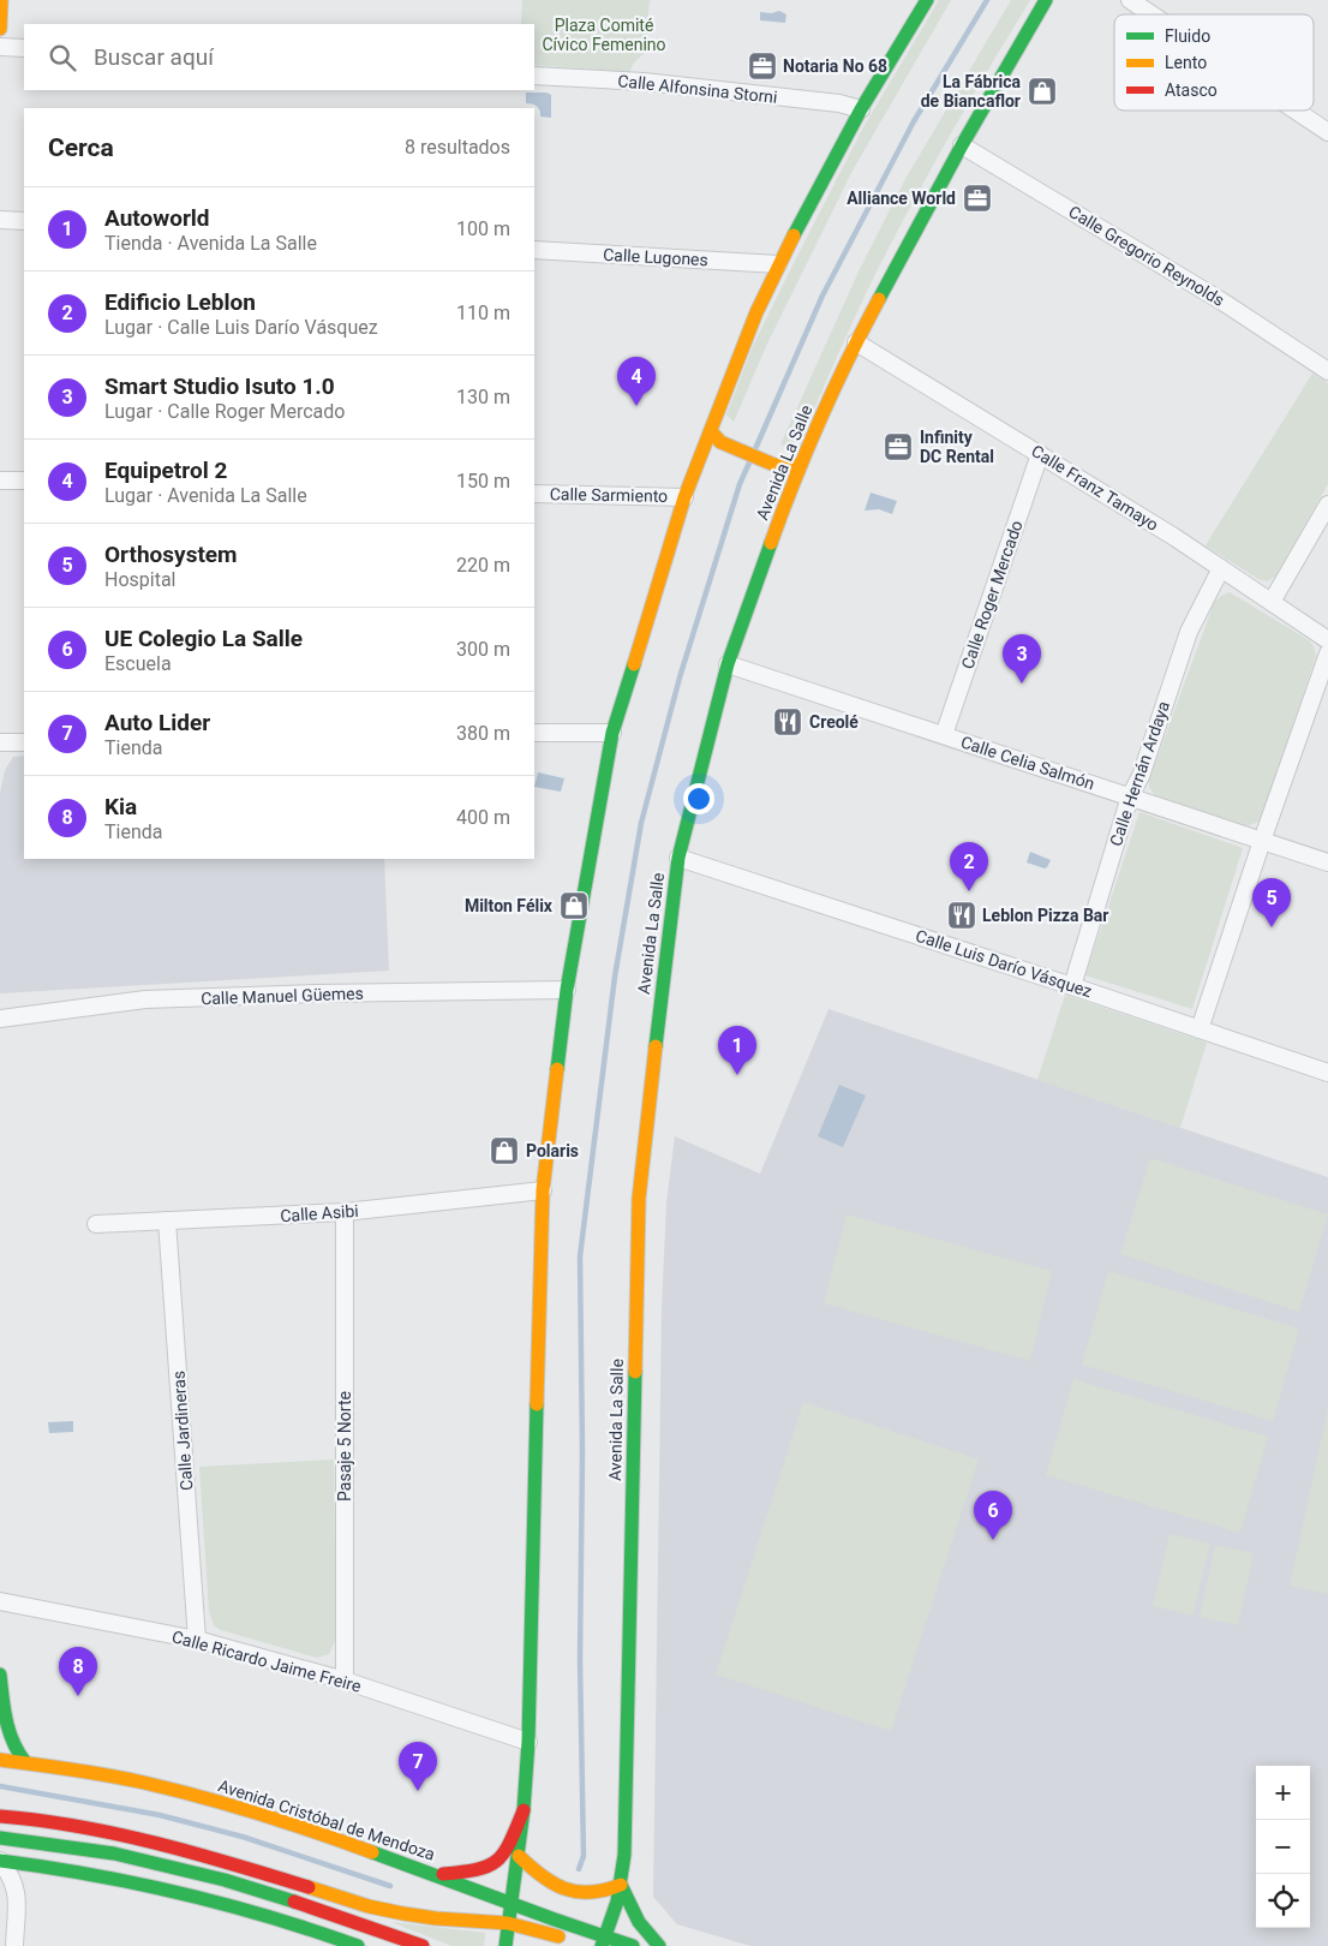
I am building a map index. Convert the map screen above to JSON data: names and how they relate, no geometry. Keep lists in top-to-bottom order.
{
  "streets": {
    "main road": ["Avenida La Salle", "Avenida Cristóbal de Mendoza"],
    "street": [
      "Calle Alfonsina Storni",
      "Calle Gregorio Reynolds",
      "Calle Lugones",
      "Calle Franz Tamayo",
      "Calle Sarmiento",
      "Calle Roger Mercado",
      "Calle Celia Salmón",
      "Calle Hernán Ardaya",
      "Calle Luis Darío Vásquez",
      "Calle Manuel Güemes",
      "Calle Asibi",
      "Calle Jardineras",
      "Pasaje 5 Norte",
      "Calle Ricardo Jaime Freire"
    ]
  },
  "crossings": [
    ["Calle Gregorio Reynolds", "Avenida La Salle"],
    ["Avenida La Salle", "Calle Franz Tamayo"],
    ["Avenida La Salle", "Calle Celia Salmón"],
    ["Avenida La Salle", "Calle Luis Darío Vásquez"],
    ["Avenida La Salle", "Avenida Cristóbal de Mendoza"],
    ["Calle Franz Tamayo", "Calle Roger Mercado"],
    ["Calle Franz Tamayo", "Calle Hernán Ardaya"],
    ["Calle Roger Mercado", "Calle Celia Salmón"],
    ["Calle Celia Salmón", "Calle Hernán Ardaya"],
    ["Calle Hernán Ardaya", "Calle Luis Darío Vásquez"],
    ["Calle Asibi", "Calle Jardineras"],
    ["Calle Asibi", "Pasaje 5 Norte"],
    ["Calle Jardineras", "Calle Ricardo Jaime Freire"],
    ["Pasaje 5 Norte", "Calle Ricardo Jaime Freire"]
  ],
  "parks": ["Plaza Comité Cívico Femenino"],
  "places": {
    "office": ["Notaria No 68", "Alliance World", "Infinity DC Rental"],
    "shop": ["La Fábrica de Biancaflor", "Milton Félix", "Polaris"],
    "restaurant": ["Creolé", "Leblon Pizza Bar"]
  },
  "legend": ["Fluido", "Lento", "Atasco"],
  "page": {
    "search": "Buscar aquí",
    "heading": ["Cerca", "8 resultados"],
    "list": [
      {
        "mark": "1",
        "name": "Autoworld",
        "note": "Tienda · Avenida La Salle",
        "value": "100 m"
      },
      {
        "mark": "2",
        "name": "Edificio Leblon",
        "note": "Lugar · Calle Luis Darío Vásquez",
        "value": "110 m"
      },
      {
        "mark": "3",
        "name": "Smart Studio Isuto 1.0",
        "note": "Lugar · Calle Roger Mercado",
        "value": "130 m"
      },
      {
        "mark": "4",
        "name": "Equipetrol 2",
        "note": "Lugar · Avenida La Salle",
        "value": "150 m"
      },
      {
        "mark": "5",
        "name": "Orthosystem",
        "note": "Hospital",
        "value": "220 m"
      },
      {
        "mark": "6",
        "name": "UE Colegio La Salle",
        "note": "Escuela",
        "value": "300 m"
      },
      {
        "mark": "7",
        "name": "Auto Lider",
        "note": "Tienda",
        "value": "380 m"
      },
      {
        "mark": "8",
        "name": "Kia",
        "note": "Tienda",
        "value": "400 m"
      }
    ],
    "pins": [
      "4",
      "3",
      "2",
      "5",
      "1",
      "6",
      "8",
      "7"
    ],
    "map_buttons": ["+", "−"]
  }
}
